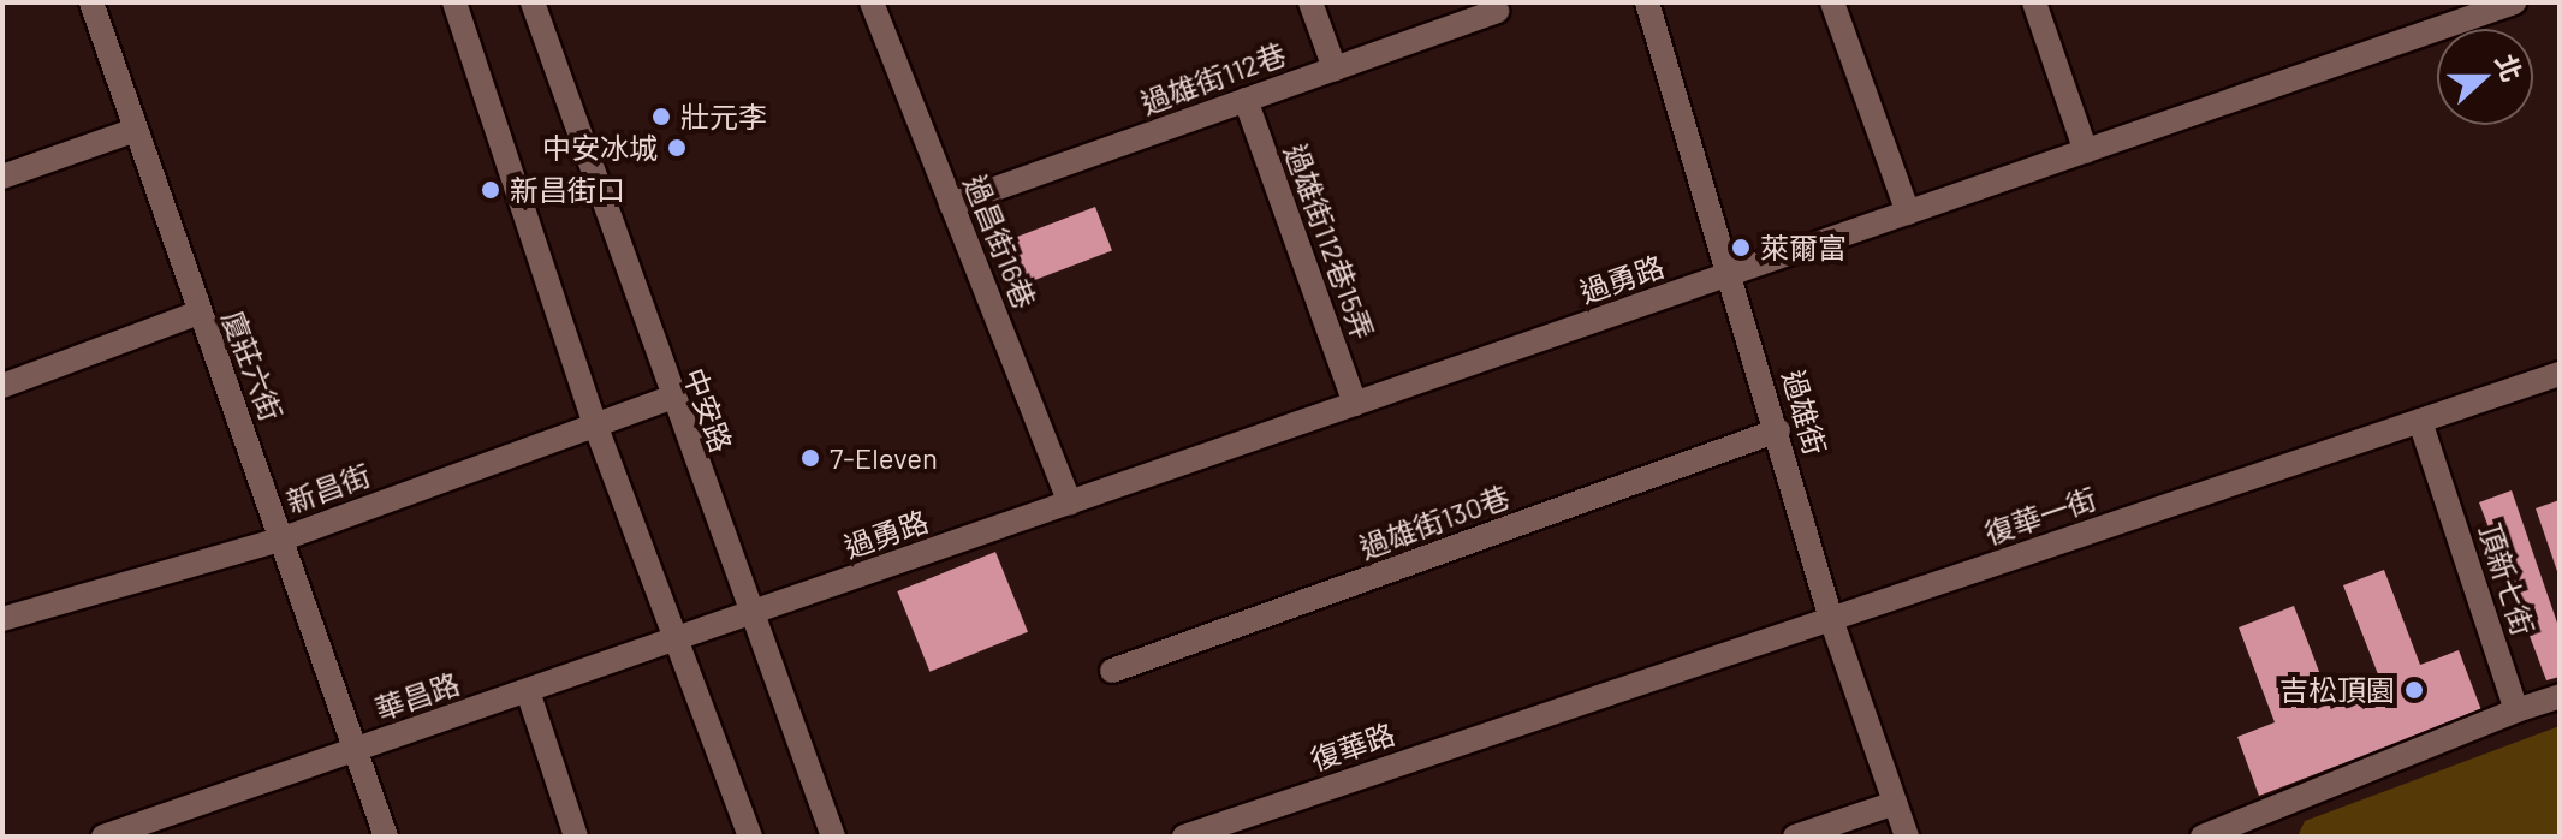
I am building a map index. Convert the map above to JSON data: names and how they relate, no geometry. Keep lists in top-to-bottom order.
{
  "streets": {
    "street": [
      "過雄街112巷",
      "過昌街16巷",
      "過雄街112巷15弄",
      "過勇路",
      "廈莊六街",
      "中安路",
      "過雄街",
      "新昌街",
      "復華一街",
      "過雄街130巷",
      "頂新七街",
      "華昌路",
      "復華路"
    ]
  },
  "crossings": [
    ["過雄街112巷", "過昌街16巷"],
    ["過雄街112巷", "過雄街112巷15弄"],
    ["過昌街16巷", "過勇路"],
    ["過雄街112巷15弄", "過勇路"],
    ["過勇路", "中安路"],
    ["過勇路", "過雄街"],
    ["過勇路", "華昌路"],
    ["廈莊六街", "新昌街"],
    ["廈莊六街", "華昌路"],
    ["中安路", "新昌街"],
    ["中安路", "華昌路"],
    ["過雄街", "復華一街"],
    ["過雄街", "過雄街130巷"],
    ["復華一街", "頂新七街"],
    ["復華一街", "復華路"]
  ],
  "places": [
    "壯元李",
    "中安冰城",
    "新昌街口",
    "萊爾富",
    "7-Eleven",
    "吉松頂園"
  ],
  "north": "right"
}
